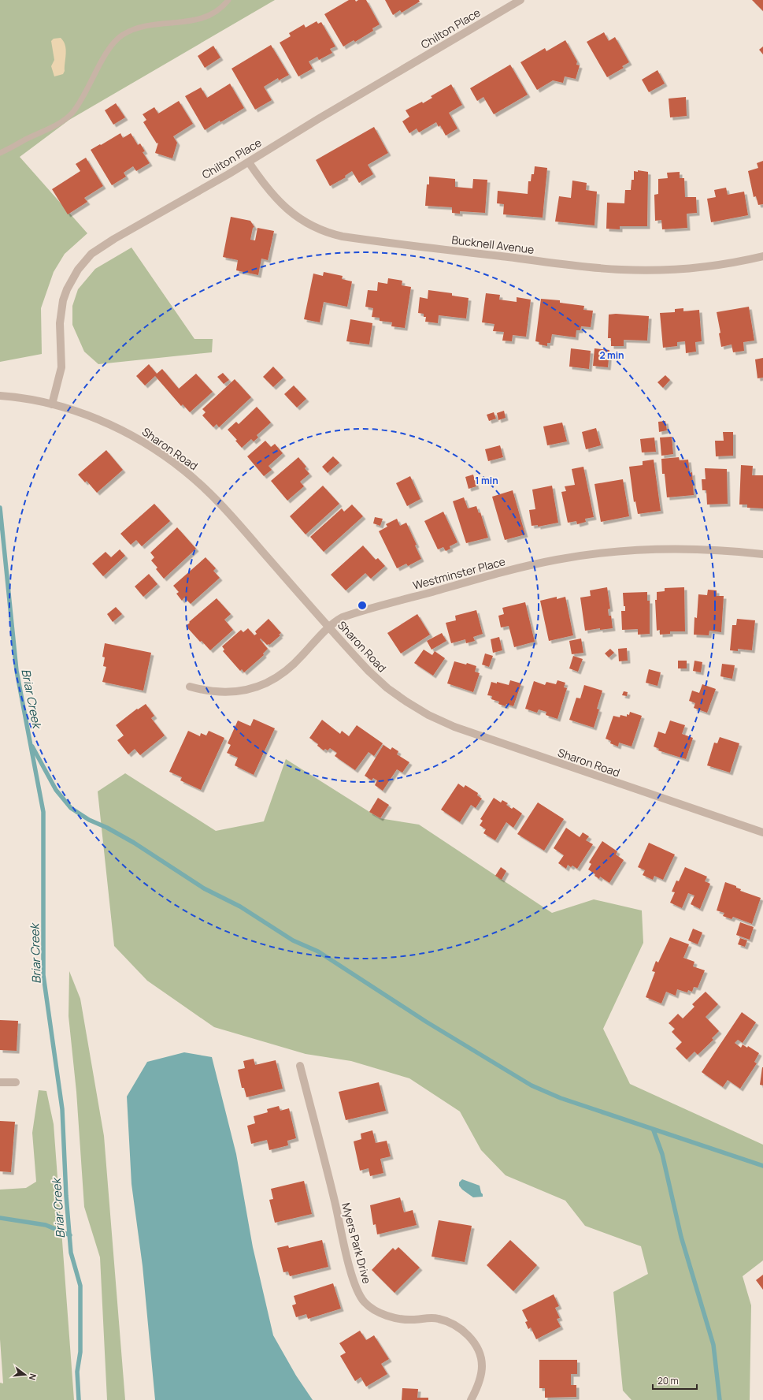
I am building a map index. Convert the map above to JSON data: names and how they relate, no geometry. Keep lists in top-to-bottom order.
{
  "streets": {
    "street": [
      "Chilton Place",
      "Bucknell Avenue",
      "Sharon Road",
      "Westminster Place",
      "Myers Park Drive"
    ]
  },
  "crossings": [
    ["Chilton Place", "Bucknell Avenue"],
    ["Chilton Place", "Sharon Road"],
    ["Sharon Road", "Westminster Place"]
  ],
  "water": ["Briar Creek"],
  "scale_bar": "20 m",
  "north": "right",
  "rings": ["2 min", "1 min"]
}
